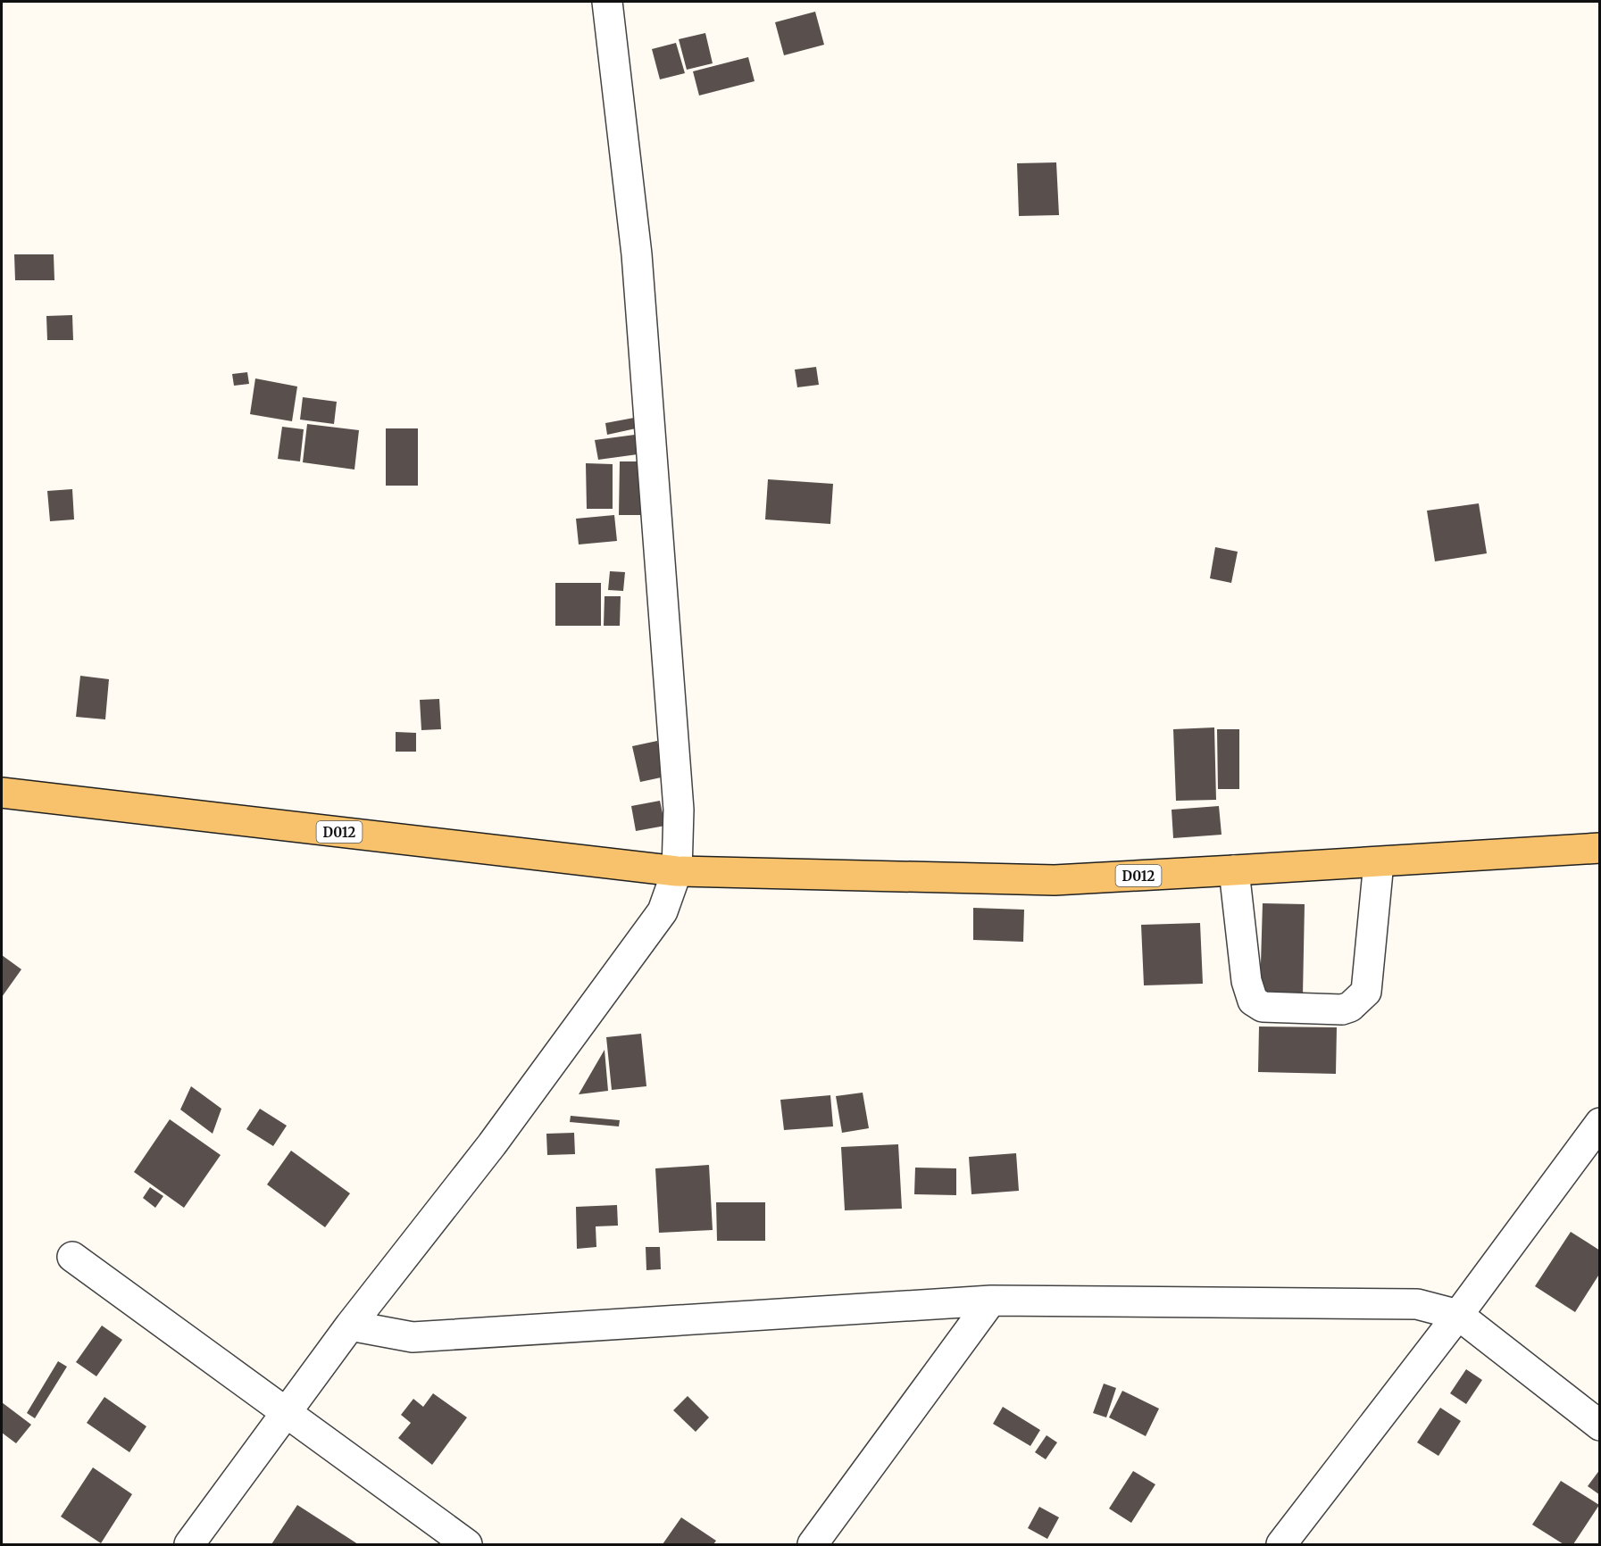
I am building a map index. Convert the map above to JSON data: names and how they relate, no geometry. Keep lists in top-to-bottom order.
{
  "streets": {
    "main road": ["D012"]
  }
}
